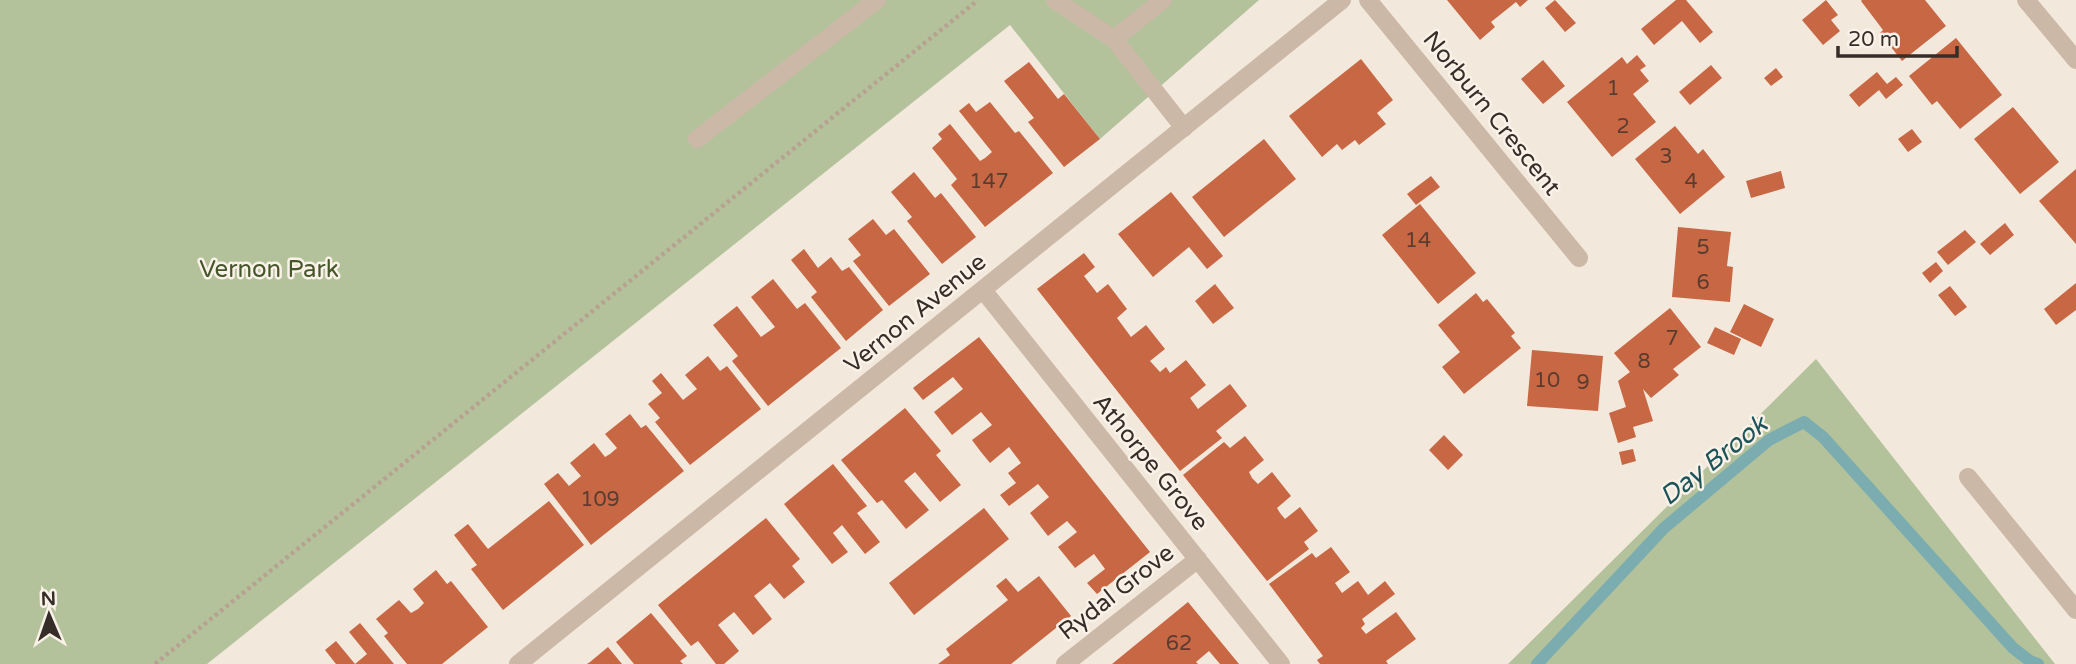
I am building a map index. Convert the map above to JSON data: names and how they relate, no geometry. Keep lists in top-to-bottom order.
{
  "streets": {
    "street": [
      "Norburn Crescent",
      "Vernon Avenue",
      "Athorpe Grove",
      "Rydal Grove"
    ]
  },
  "crossings": [
    ["Vernon Avenue", "Athorpe Grove"],
    ["Athorpe Grove", "Rydal Grove"]
  ],
  "water": ["Day Brook"],
  "parks": ["Vernon Park"],
  "house_numbers": [
    "1",
    "2",
    "3",
    "147",
    "4",
    "14",
    "5",
    "6",
    "7",
    "8",
    "10",
    "9",
    "109",
    "62"
  ],
  "scale_bar": "20 m",
  "north": "top"
}
